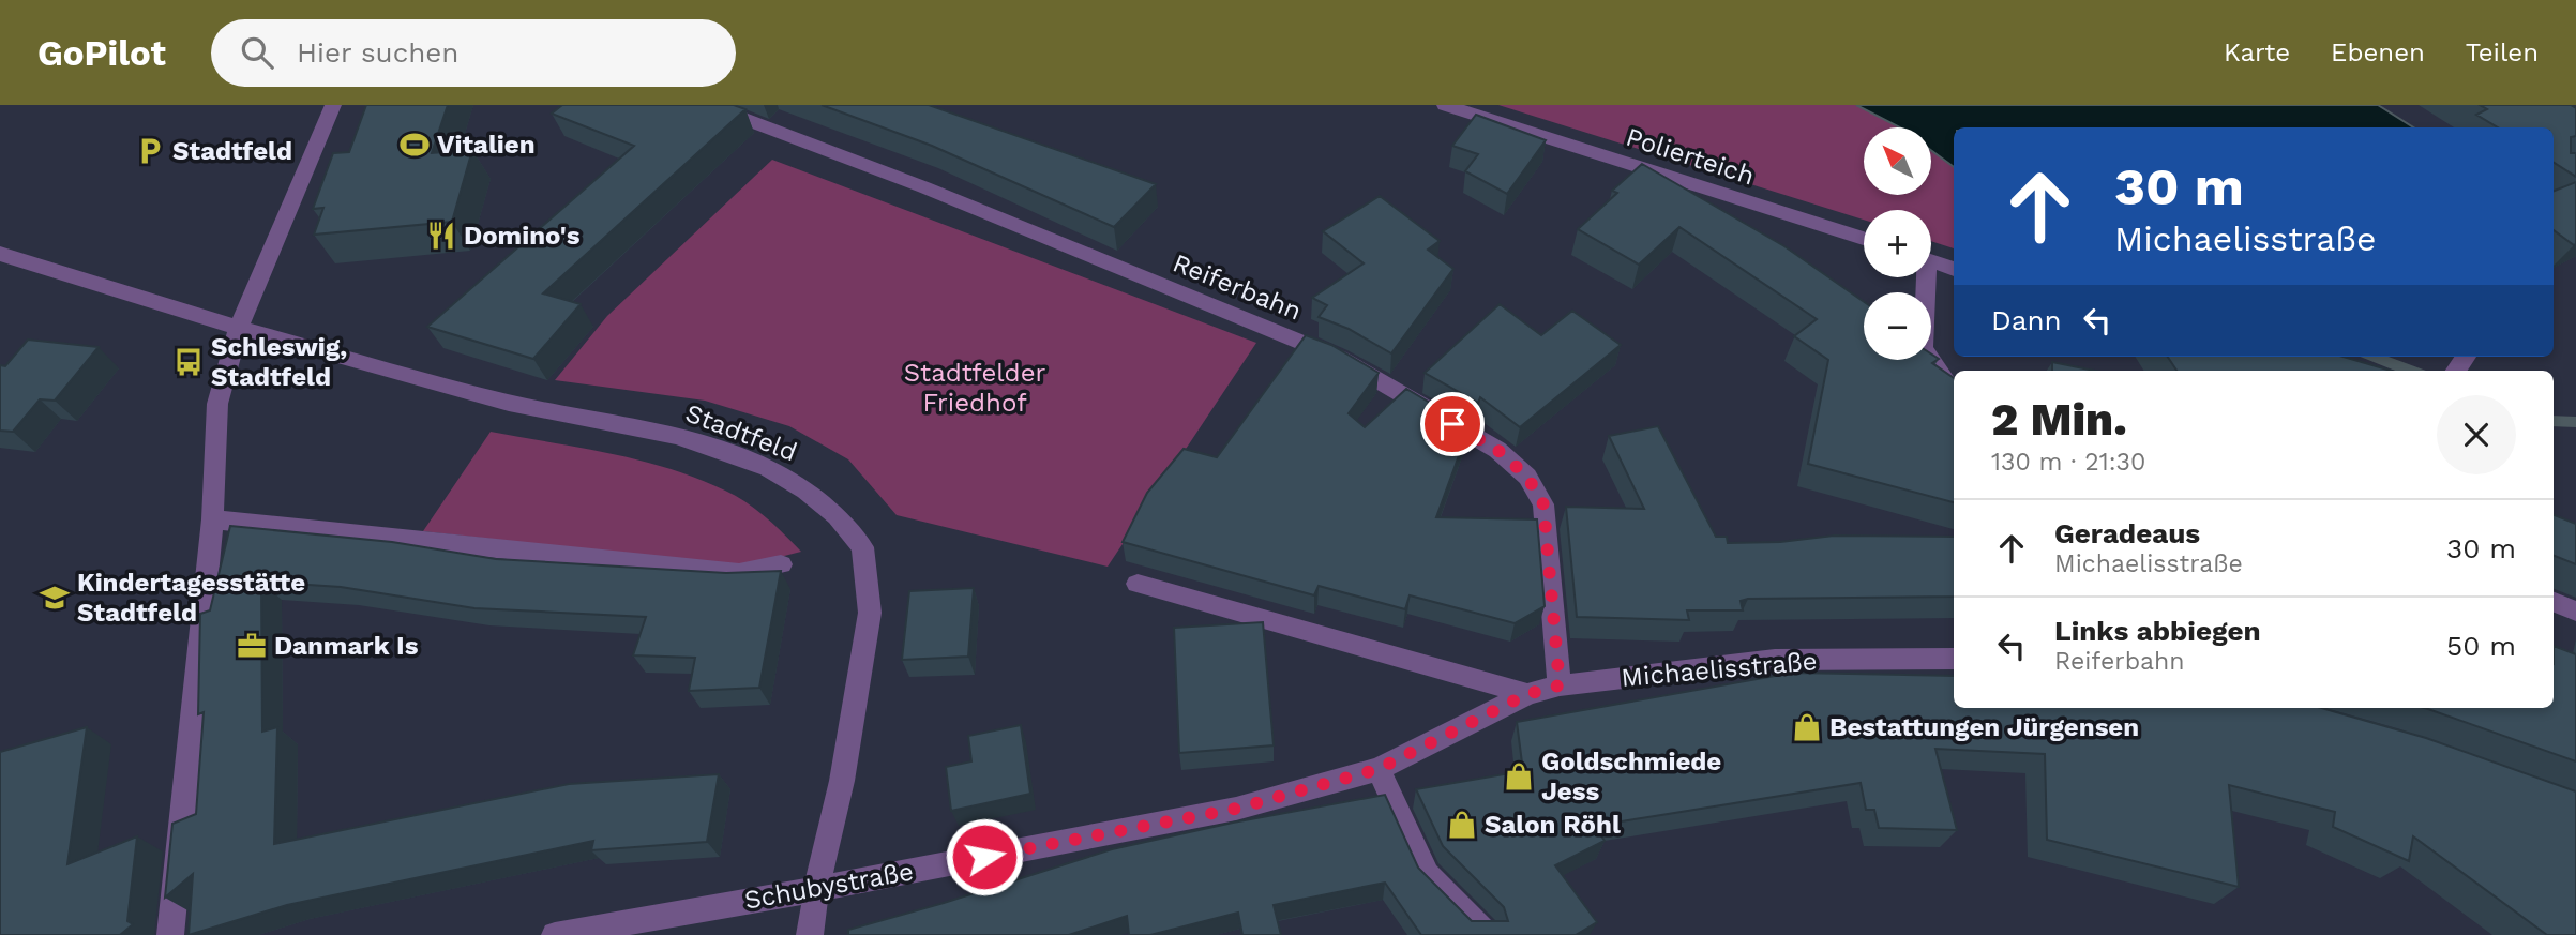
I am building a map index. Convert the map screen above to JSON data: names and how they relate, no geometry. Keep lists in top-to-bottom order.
{
  "streets": {
    "street": [
      "Polierteich",
      "Reiferbahn",
      "Stadtfeld",
      "Michaelisstraße",
      "Schubystraße"
    ]
  },
  "crossings": [
    ["Reiferbahn", "Michaelisstraße"],
    ["Stadtfeld", "Schubystraße"],
    ["Michaelisstraße", "Schubystraße"]
  ],
  "parks": ["Stadtfelder Friedhof"],
  "places": {
    "sports": ["Vitalien"],
    "parking": ["Stadtfeld"],
    "restaurant": ["Domino's"],
    "bus stop": ["Schleswig, Stadtfeld"],
    "school or university": ["Kindertagesstätte Stadtfeld"],
    "office": ["Danmark Is"],
    "shop": ["Bestattungen Jürgensen", "Goldschmiede Jess", "Salon Röhl"]
  },
  "north": "top left",
  "page": {
    "header": "GoPilot",
    "search": "Hier suchen",
    "nav": ["Karte", "Ebenen", "Teilen"],
    "map_buttons": ["+", "−"],
    "turn": ["30 m", "Michaelisstraße"],
    "then": "Dann",
    "heading": ["2 Min.", "130 m · 21:30"],
    "list": [
      {
        "name": "Geradeaus",
        "note": "Michaelisstraße",
        "value": "30 m"
      },
      {
        "name": "Links abbiegen",
        "note": "Reiferbahn",
        "value": "50 m"
      }
    ]
  }
}
